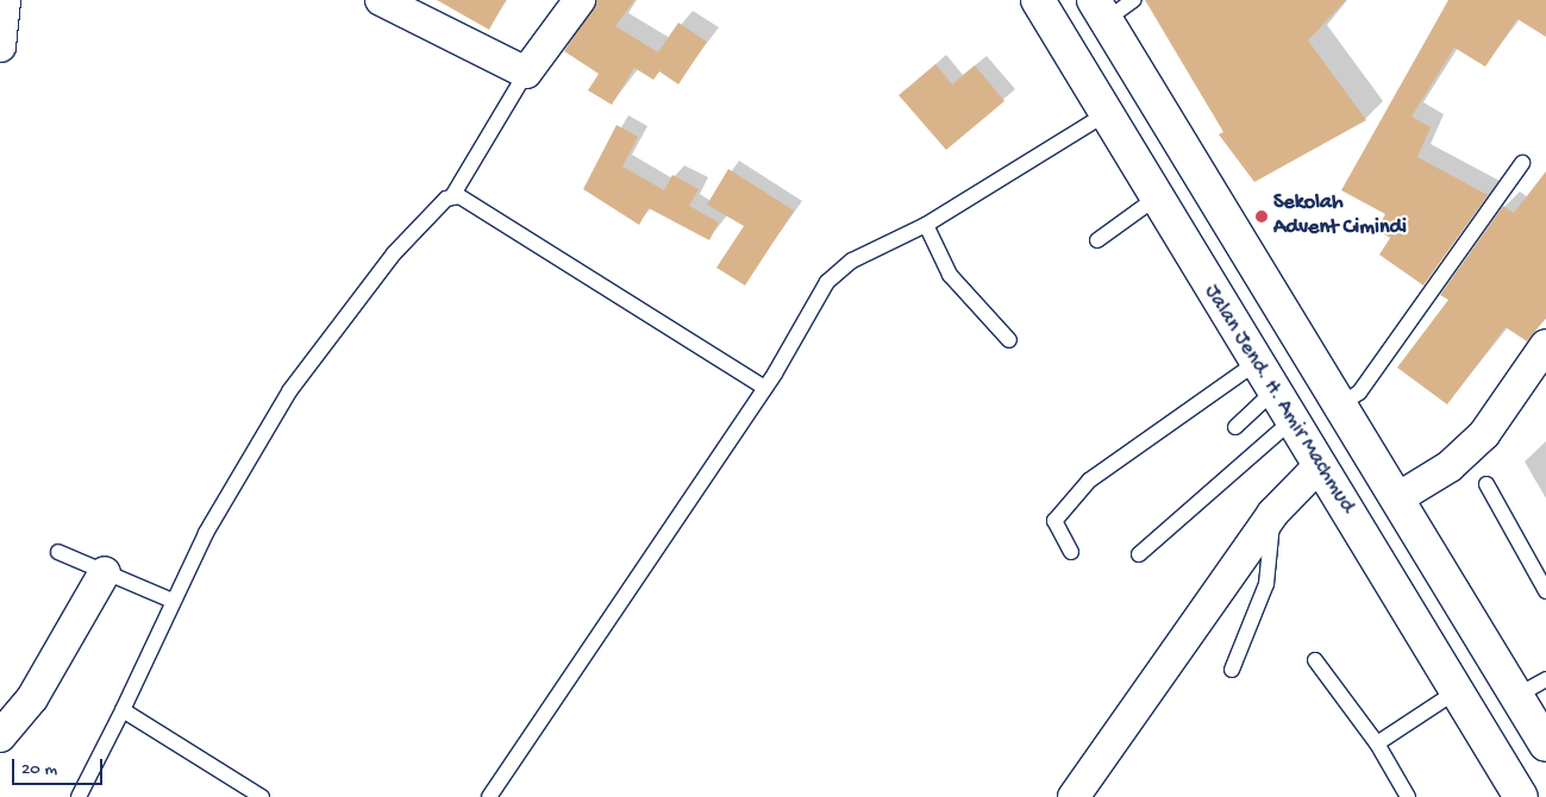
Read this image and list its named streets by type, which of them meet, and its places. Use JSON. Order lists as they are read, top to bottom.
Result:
{
  "streets": {
    "highway": ["Jalan Jend. H. Amir Machmud"]
  },
  "places": ["Sekolah Advent Cimindi"],
  "scale_bar": "20 m"
}
